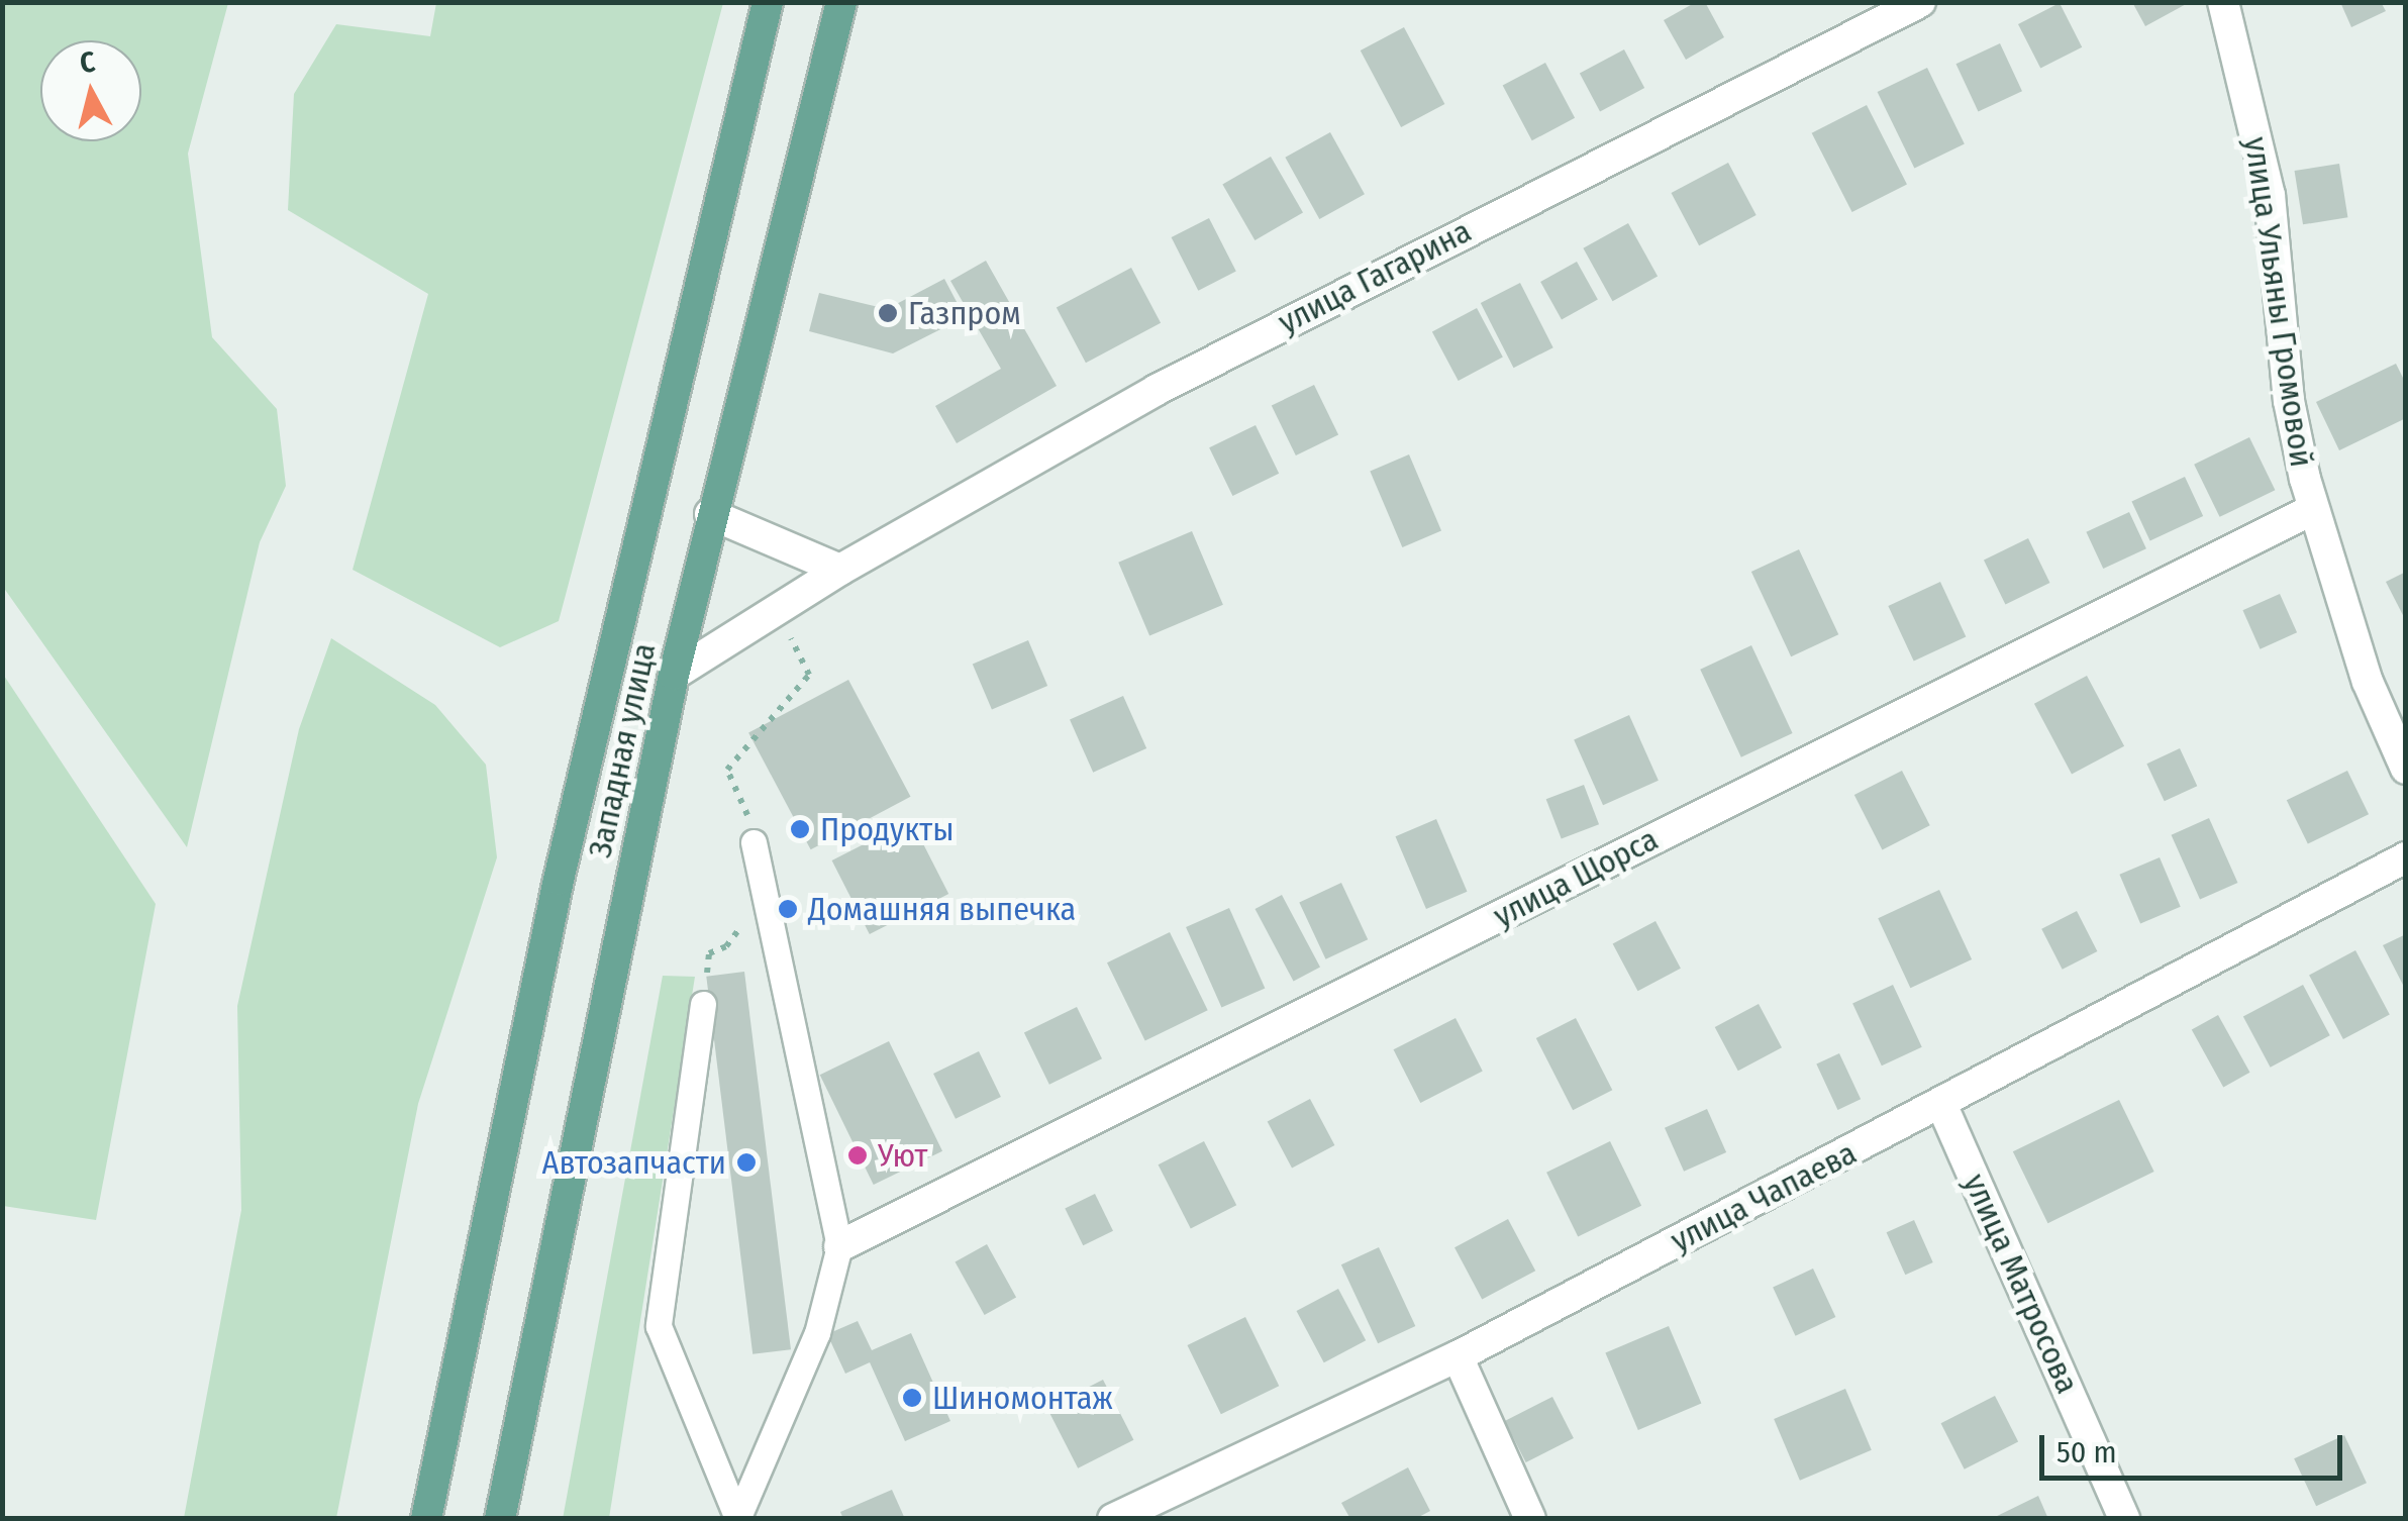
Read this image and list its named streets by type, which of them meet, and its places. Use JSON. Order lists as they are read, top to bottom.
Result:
{
  "streets": {
    "main road": ["Западная улица"],
    "street": [
      "улица Гагарина",
      "улица Ульяны Громовой",
      "улица Щорса",
      "улица Чапаева",
      "улица Матросова"
    ]
  },
  "crossings": [
    ["улица Гагарина", "Западная улица"],
    ["улица Ульяны Громовой", "улица Щорса"],
    ["улица Чапаева", "улица Матросова"]
  ],
  "places": [
    "Газпром",
    "Продукты",
    "Домашняя выпечка",
    "Уют",
    "Автозапчасти",
    "Шиномонтаж"
  ],
  "scale_bar": "50 m",
  "north": "top"
}
